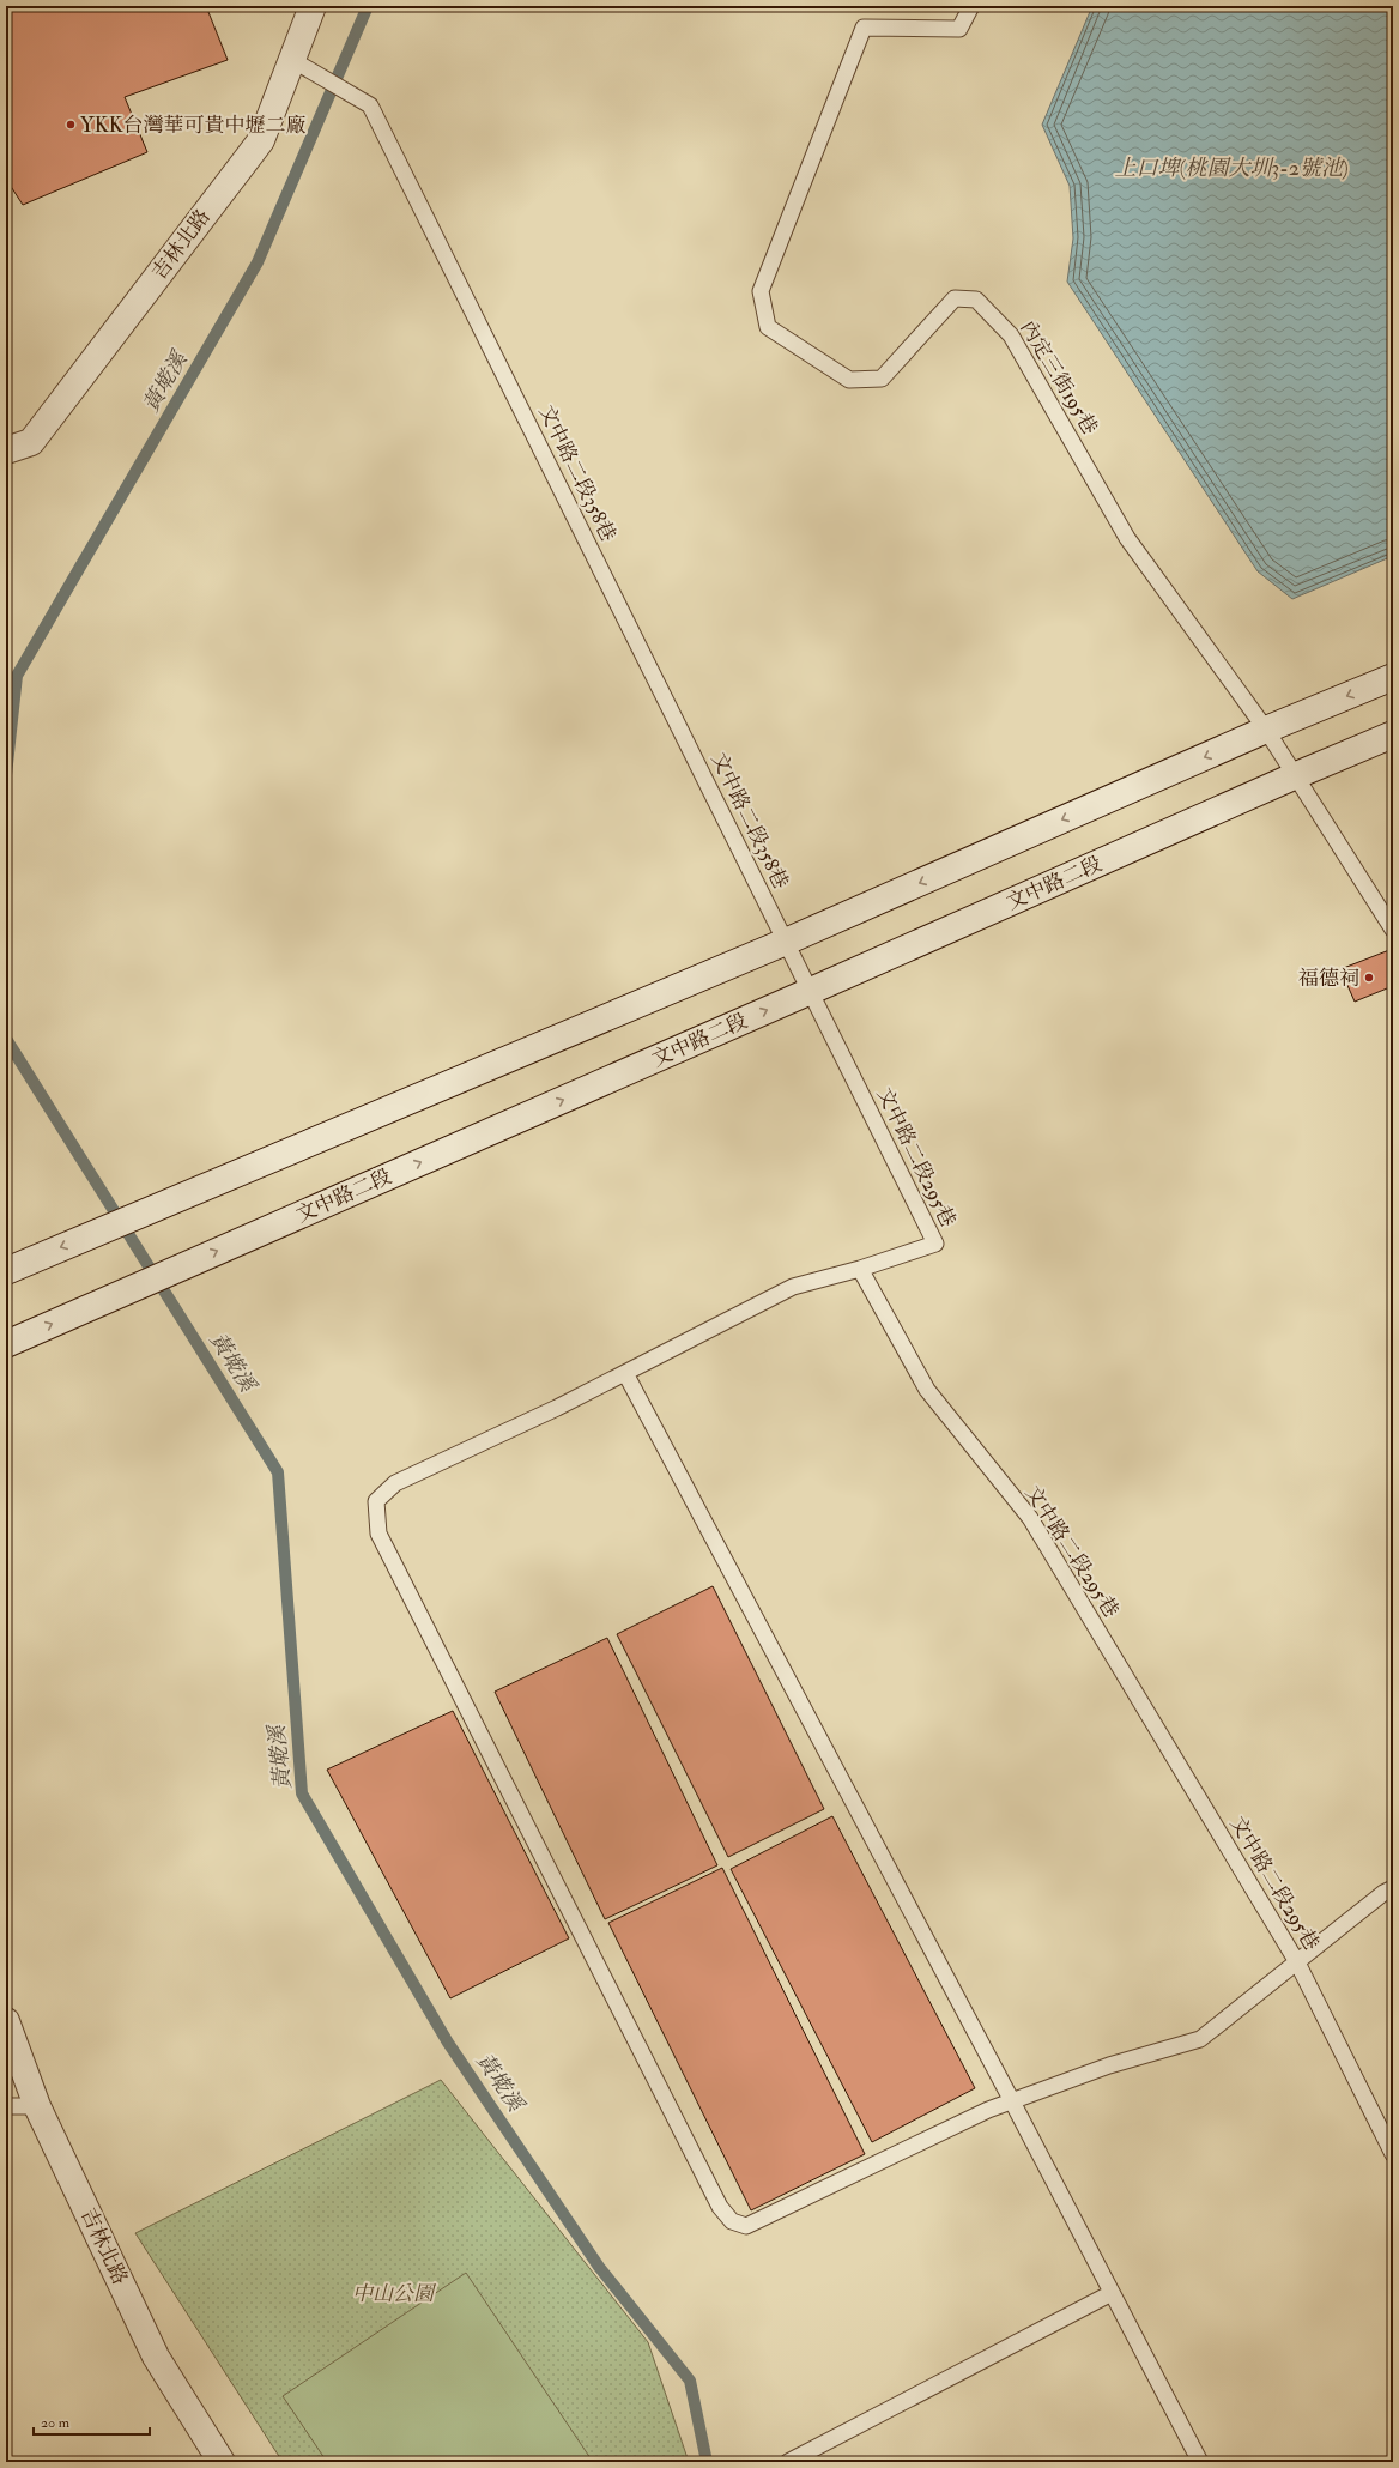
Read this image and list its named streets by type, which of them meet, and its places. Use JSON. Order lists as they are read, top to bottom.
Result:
{
  "streets": {
    "street": ["吉林北路", "文中路二段"],
    "lane": ["內定三街195巷", "文中路二段358巷", "文中路二段295巷"]
  },
  "crossings": [
    ["吉林北路", "文中路二段358巷"],
    ["文中路二段358巷", "文中路二段295巷"],
    ["文中路二段", "文中路二段295巷"]
  ],
  "water": ["上口埤(桃園大圳3-2號池)", "黃墘溪"],
  "parks": ["中山公園"],
  "places": ["YKK台灣華可貴中壢二廠", "福德祠"],
  "scale_bar": "20 m"
}
